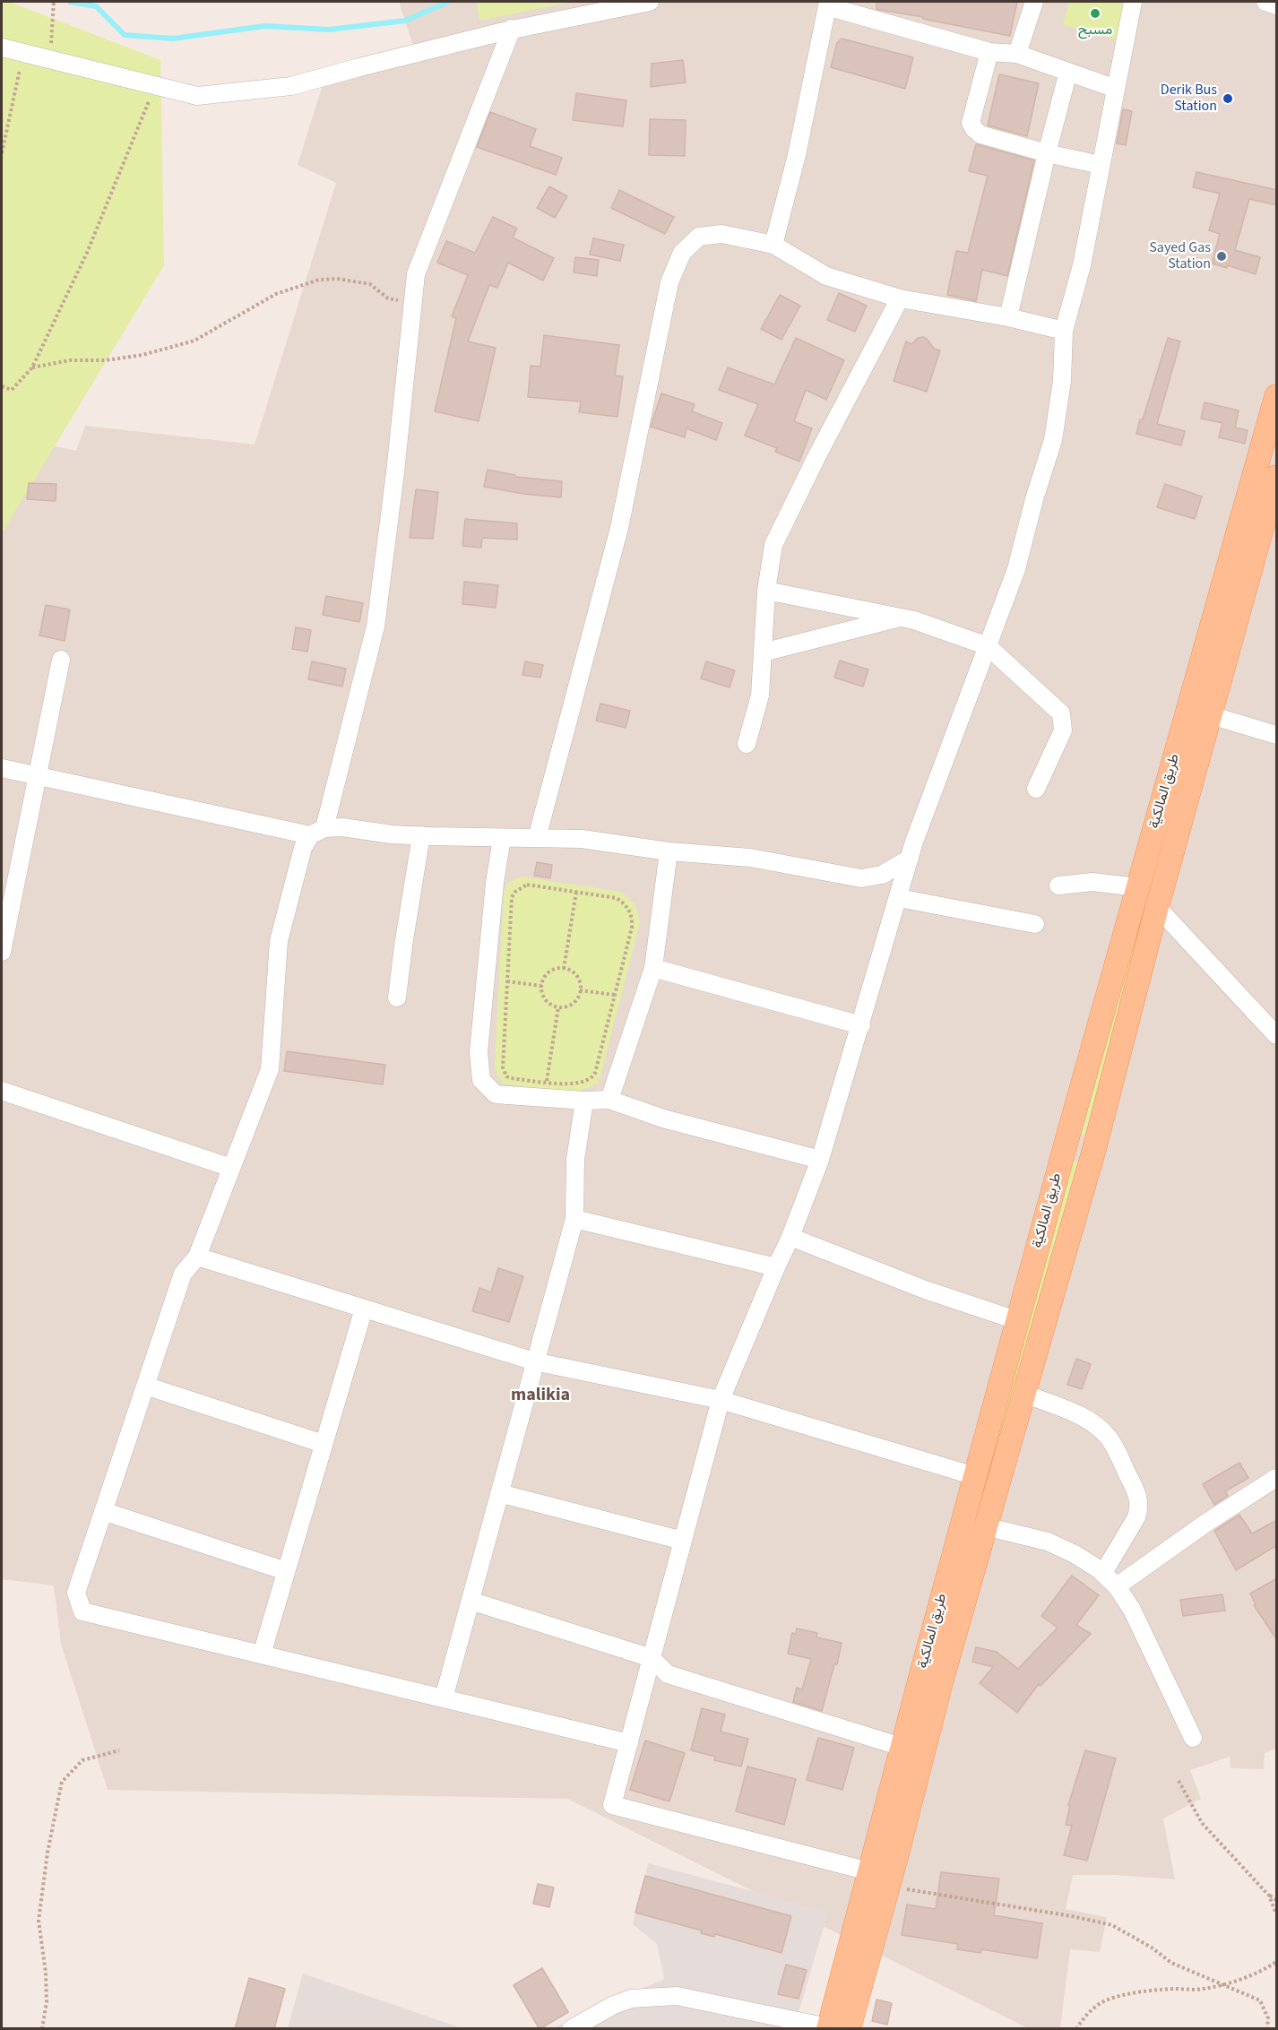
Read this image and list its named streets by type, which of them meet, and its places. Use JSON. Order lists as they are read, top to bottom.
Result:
{
  "streets": {
    "main road": ["طريق المالكية"]
  },
  "districts": ["malikia"],
  "places": ["مسبح", "Derik Bus Station", "Sayed Gas Station"]
}
